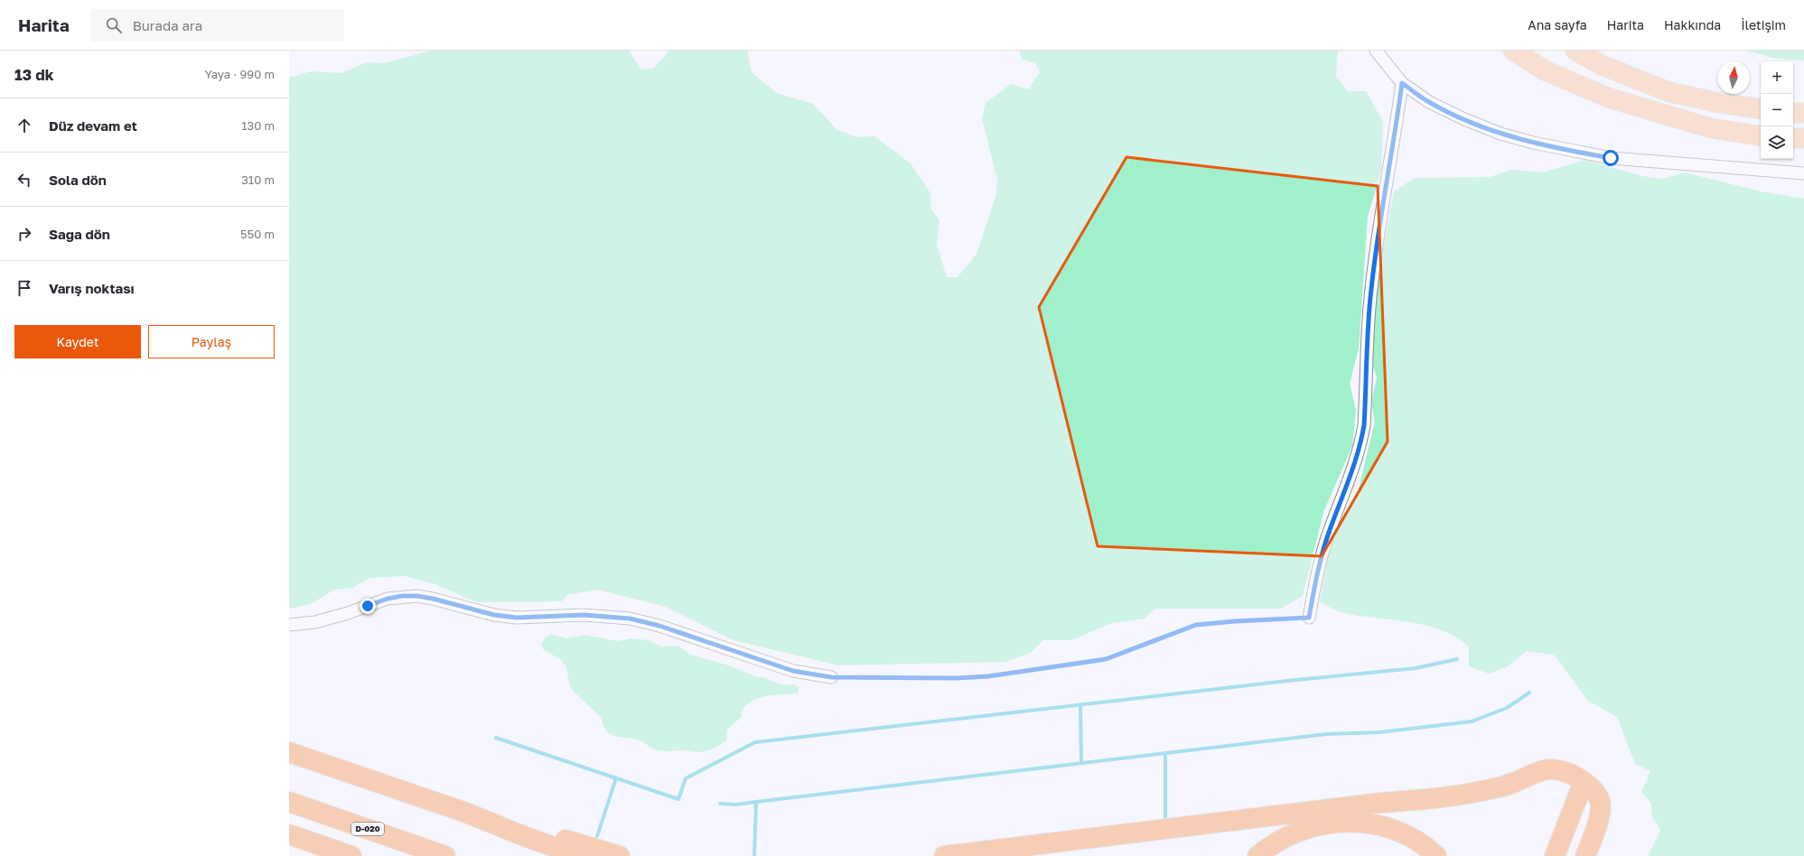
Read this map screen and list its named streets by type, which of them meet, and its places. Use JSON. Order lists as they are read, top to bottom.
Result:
{
  "streets": {
    "highway": ["D-020"]
  },
  "north": "top",
  "page": {
    "header": "Harita",
    "search": "Burada ara",
    "nav": [
      "Ana sayfa",
      "Harita",
      "Hakkında",
      "İletişim"
    ],
    "heading": ["13 dk", "Yaya · 990 m"],
    "map_buttons": ["+", "−"],
    "list": [
      ["Düz devam et", "130 m"],
      ["Sola dön", "310 m"],
      ["Sağa dön", "550 m"],
      "Varış noktası"
    ],
    "buttons": ["Kaydet", "Paylaş"]
  }
}
